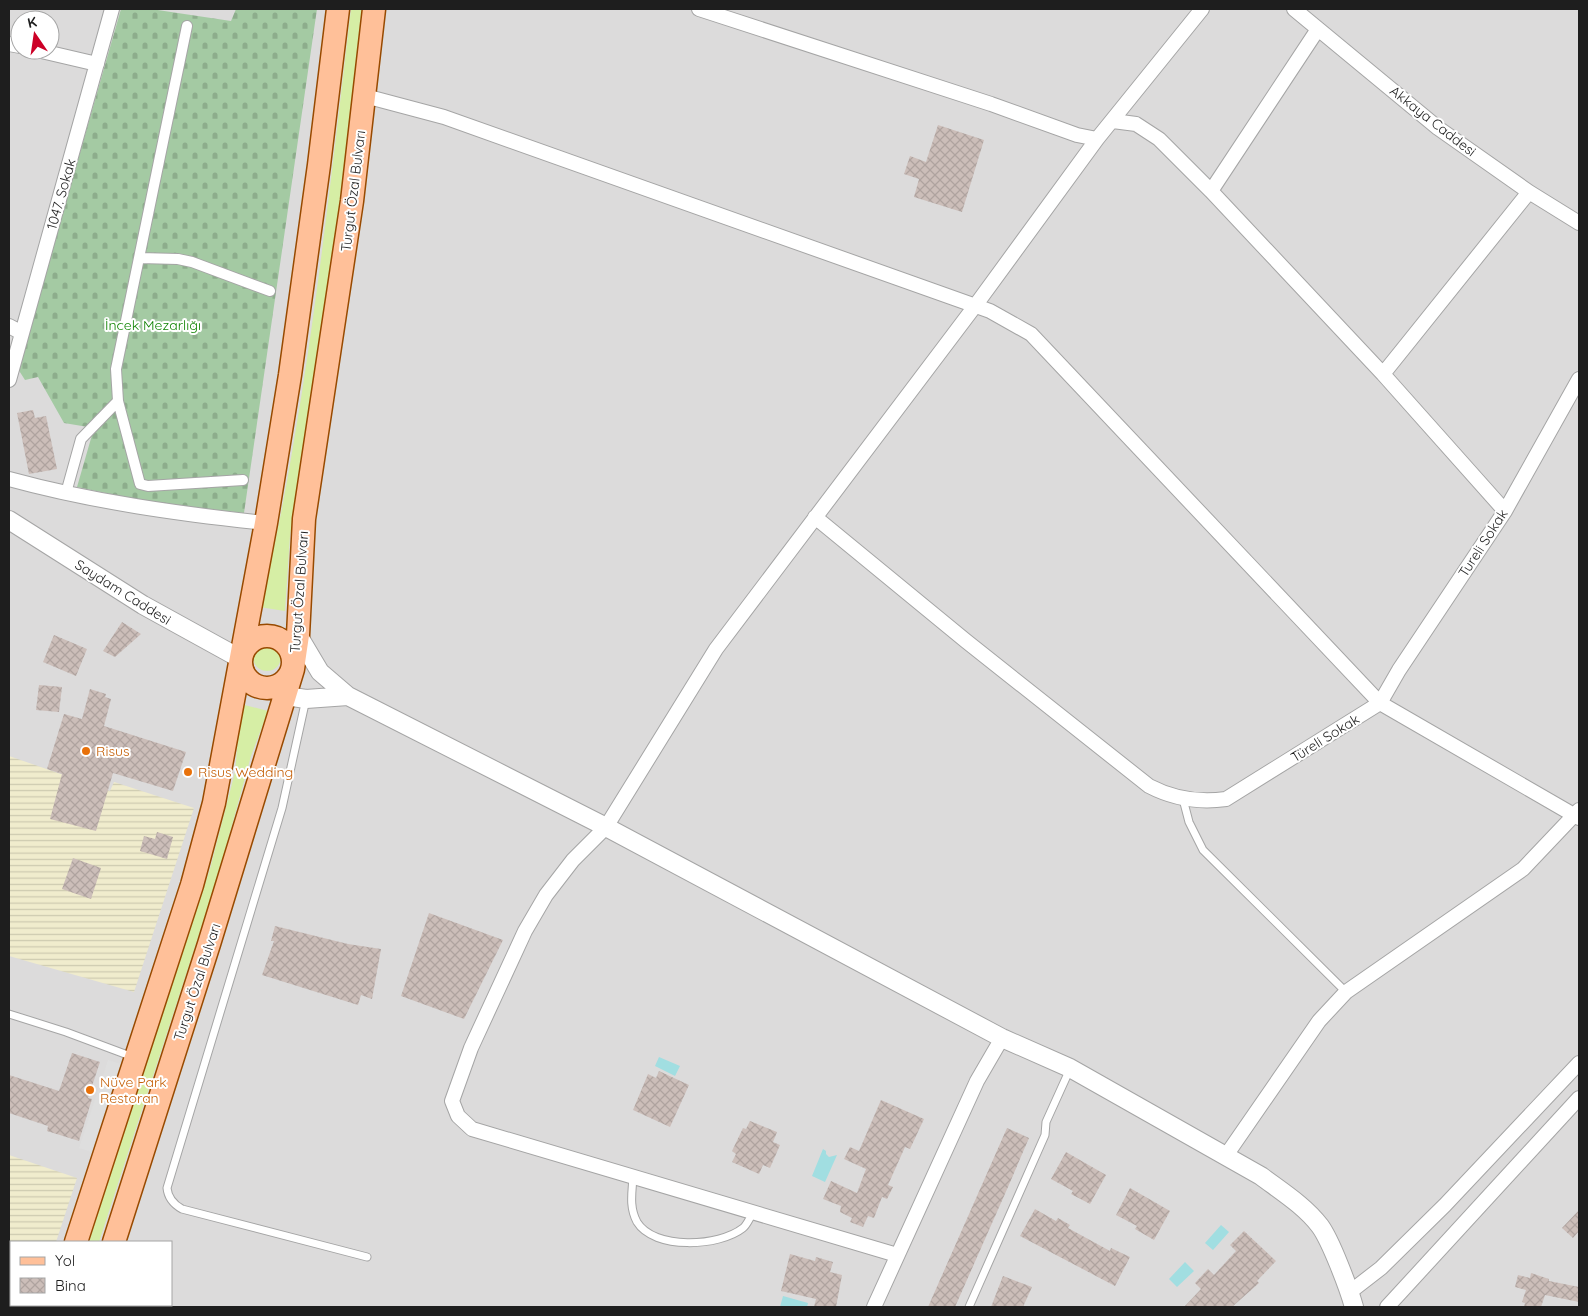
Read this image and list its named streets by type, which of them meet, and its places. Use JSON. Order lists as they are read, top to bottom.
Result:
{
  "streets": {
    "main road": ["Turgut Özal Bulvarı"],
    "street": [
      "Akkaya Caddesi",
      "1047. Sokak",
      "Tureli Sokak",
      "Saydam Caddesi",
      "Türeli Sokak"
    ]
  },
  "crossings": [
    ["Turgut Özal Bulvarı", "Saydam Caddesi"],
    ["Tureli Sokak", "Türeli Sokak"]
  ],
  "parks": ["İncek Mezarlığı"],
  "places": ["Risus", "Risus Wedding", "Nüve Park Restoran"],
  "legend": ["Yol", "Bina"],
  "north": "top"
}
